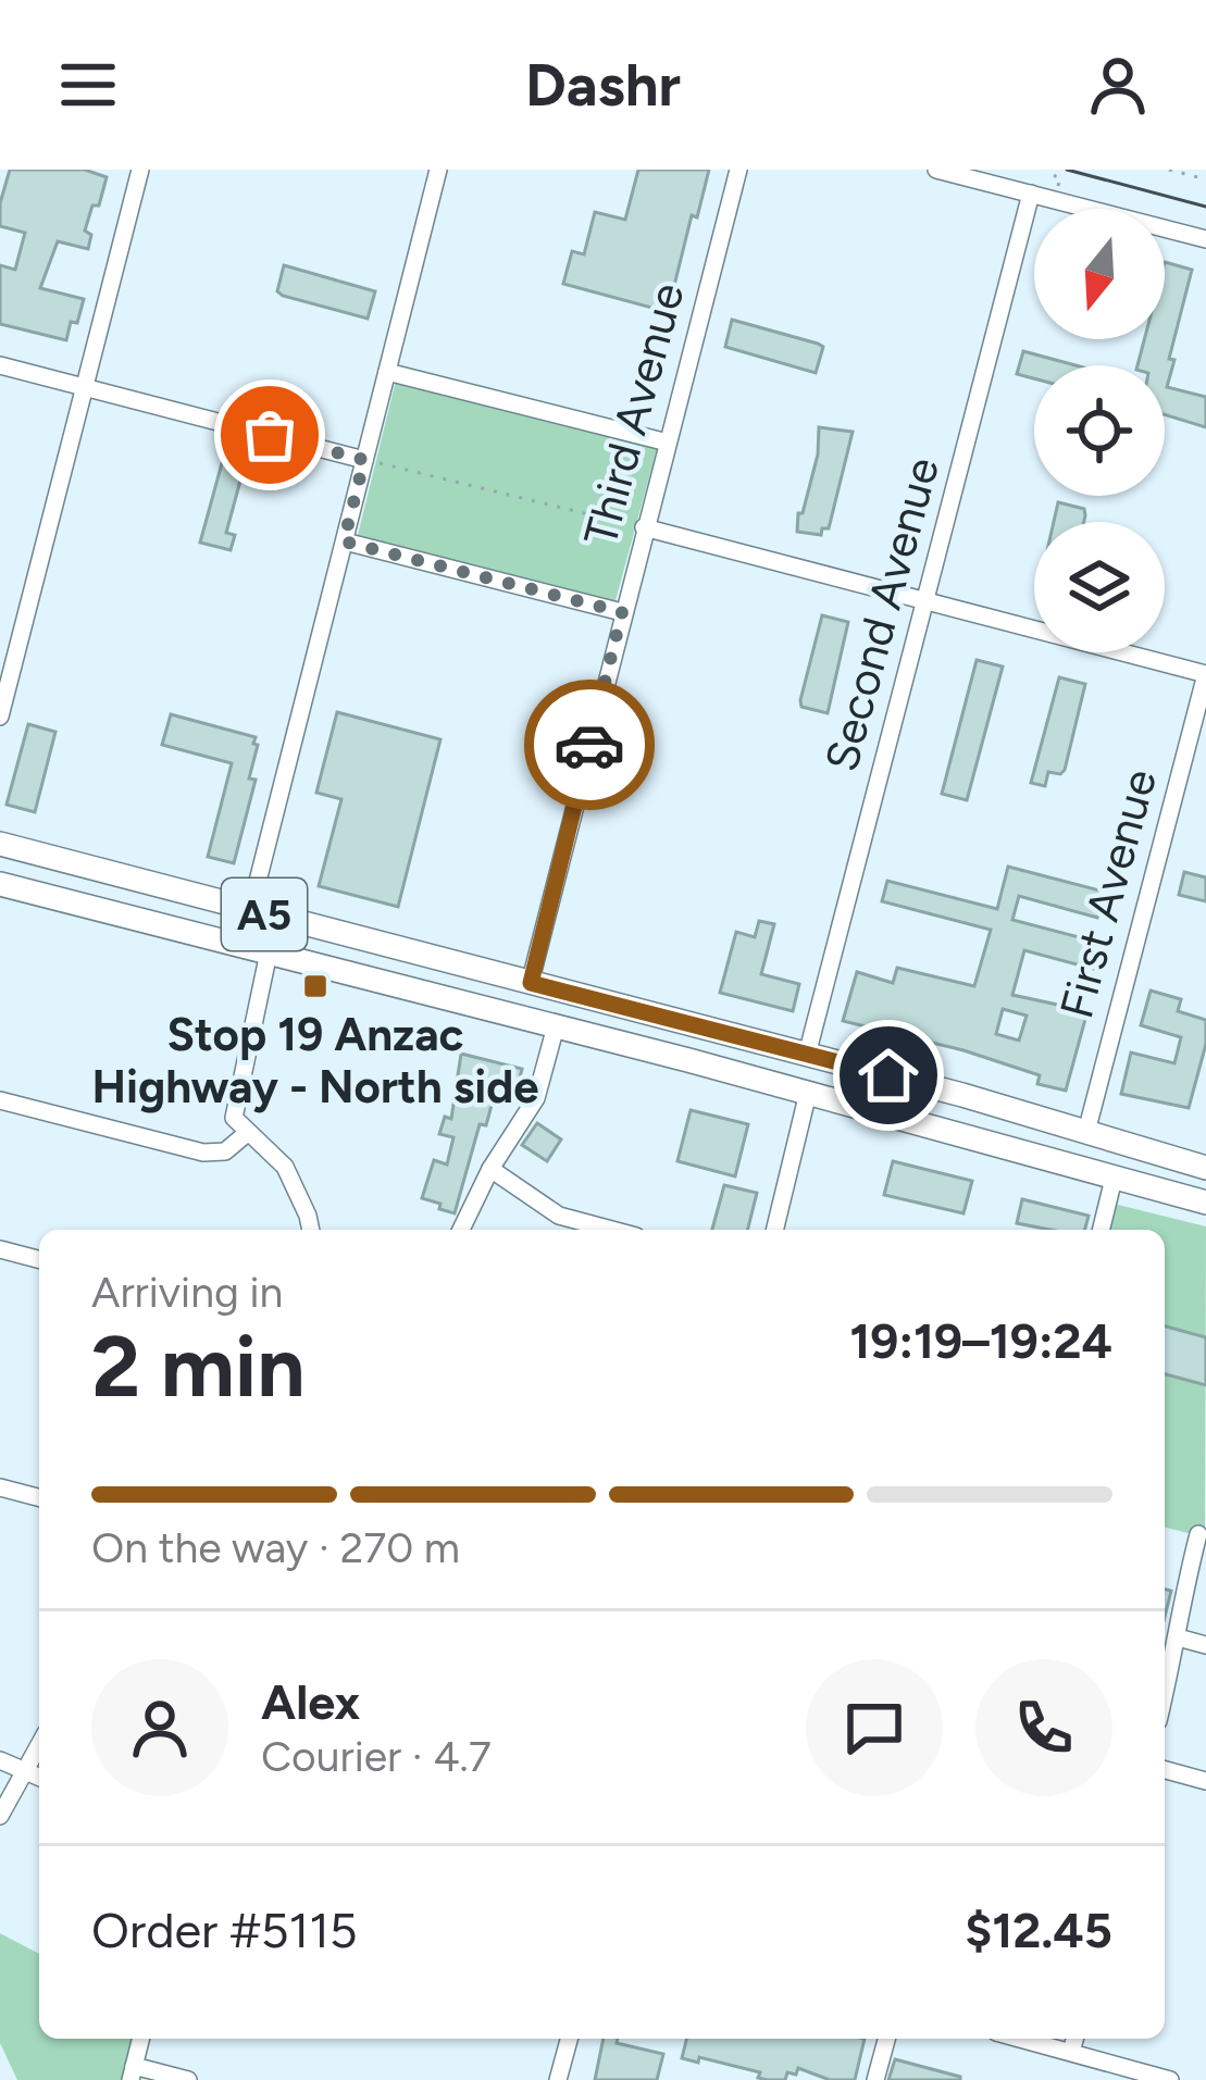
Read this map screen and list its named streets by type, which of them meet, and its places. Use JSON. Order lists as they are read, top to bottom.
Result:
{
  "streets": {
    "highway": ["A5"],
    "street": ["Third Avenue", "Second Avenue", "First Avenue"]
  },
  "crossings": [
    ["Third Avenue", "A5"],
    ["Second Avenue", "A5"],
    ["First Avenue", "A5"]
  ],
  "places": {
    "transit": ["Stop 19 Anzac Highway - North side"]
  },
  "north": "bottom",
  "page": {
    "header": "Dashr",
    "heading": ["2 min", "Arriving in", "19:19–19:24"],
    "panel": [
      "Alex",
      "Courier · 4.7",
      "Order #5115",
      "$12.45"
    ],
    "bar": "On the way · 270 m"
  }
}
